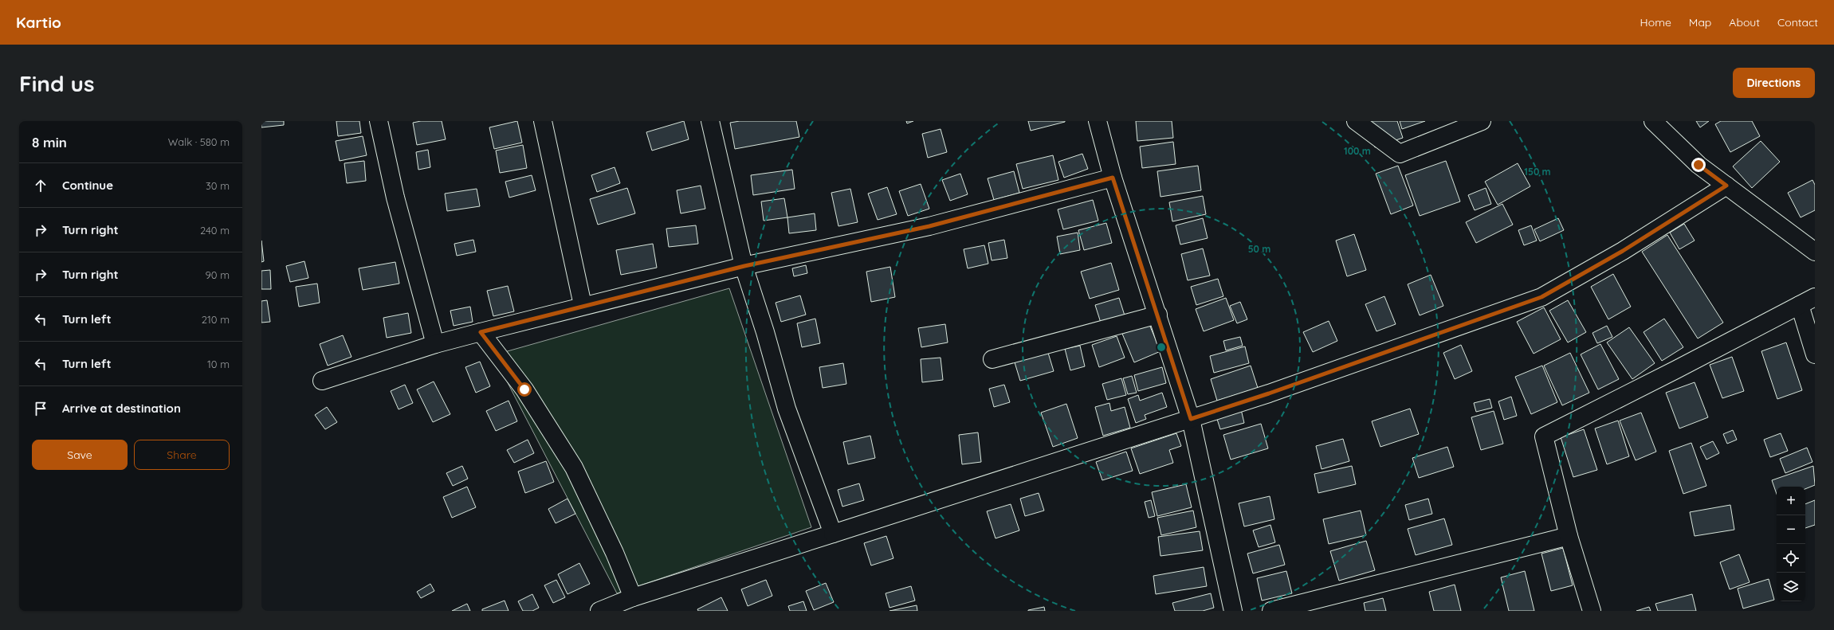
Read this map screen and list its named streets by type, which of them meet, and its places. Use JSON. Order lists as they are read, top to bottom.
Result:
{
  "page": {
    "header": "Kartio",
    "nav": [
      "Home",
      "Map",
      "About",
      "Contact"
    ],
    "buttons": [
      "Directions",
      ["Save", "Share"]
    ],
    "title": "Find us",
    "heading": ["8 min", "Walk · 580 m"],
    "list": [
      ["Continue", "30 m"],
      ["Turn right", "240 m"],
      ["Turn right", "90 m"],
      ["Turn left", "210 m"],
      ["Turn left", "10 m"],
      "Arrive at destination"
    ],
    "map_buttons": ["+", "−"]
  },
  "rings": ["100 m", "150 m", "50 m"]
}
